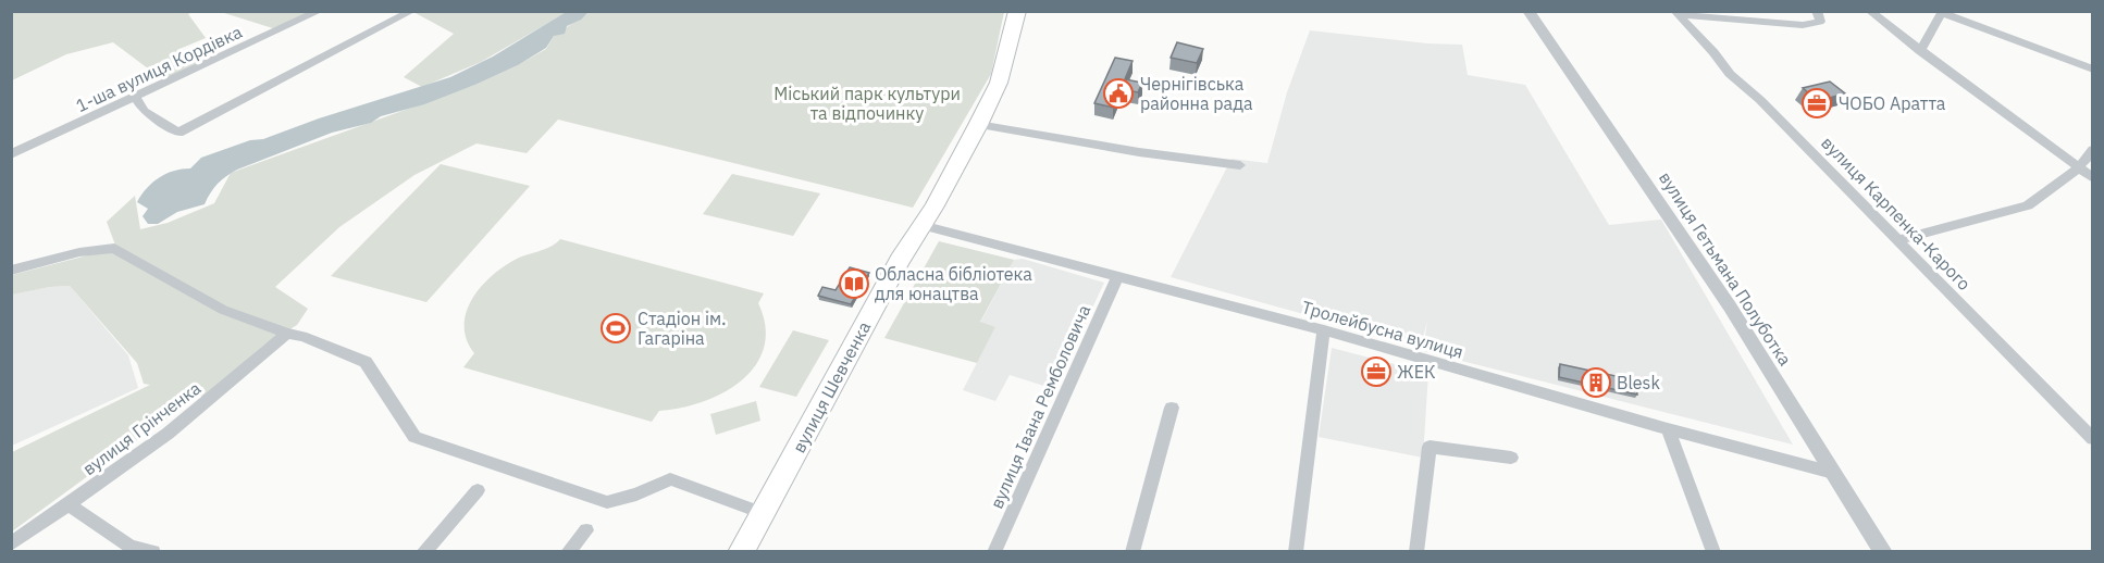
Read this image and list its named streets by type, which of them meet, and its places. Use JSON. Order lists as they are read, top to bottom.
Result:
{
  "streets": {
    "main road": ["вулиця Шевченка"],
    "street": [
      "1-ша вулиця Кордівка",
      "вулиця Карпенка-Карого",
      "вулиця Гетьмана Полуботка",
      "Тролейбусна вулиця",
      "вулиця Івана Ремболовича",
      "вулиця Грінченка"
    ]
  },
  "crossings": [
    ["вулиця Гетьмана Полуботка", "Тролейбусна вулиця"],
    ["Тролейбусна вулиця", "вулиця Шевченка"],
    ["Тролейбусна вулиця", "вулиця Івана Ремболовича"]
  ],
  "parks": ["Міський парк культури та відпочинку"],
  "places": {
    "public building": ["Чернігівська районна рада"],
    "office": ["ЧОБО Аратта", "ЖЕК"],
    "library": ["Обласна бібліотека для юнацтва"],
    "sports": ["Стадіон ім. Гагаріна"],
    "building": ["Blesk"]
  }
}
